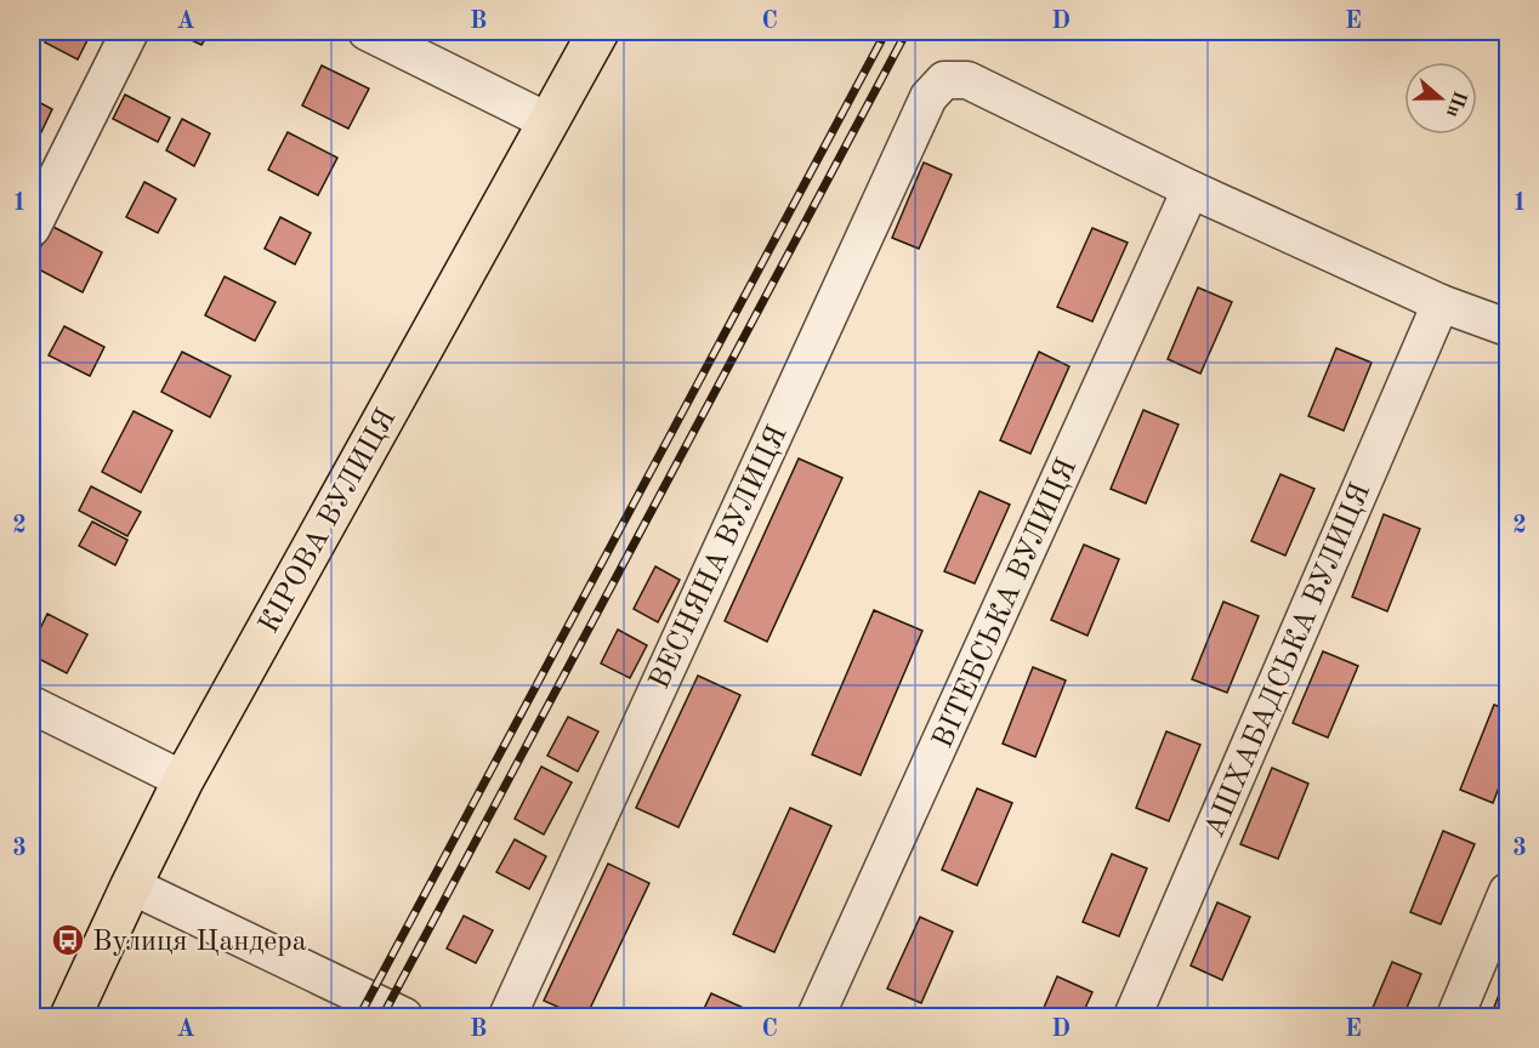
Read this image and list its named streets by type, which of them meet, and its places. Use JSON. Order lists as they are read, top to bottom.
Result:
{
  "streets": {
    "main road": ["КІРОВА ВУЛИЦЯ"],
    "street": ["ВЕСНЯНА ВУЛИЦЯ", "ВІТЕБСЬКА ВУЛИЦЯ", "АШХАБАДСЬКА ВУЛИЦЯ"]
  },
  "crossings": [
    ["ВЕСНЯНА ВУЛИЦЯ", "ВІТЕБСЬКА ВУЛИЦЯ"]
  ],
  "places": {
    "bus stop": ["Вулиця Цандера"]
  },
  "north": "right",
  "grid": {
    "columns": [
      "A",
      "B",
      "C",
      "D",
      "E"
    ],
    "rows": ["1", "2", "3"]
  }
}
